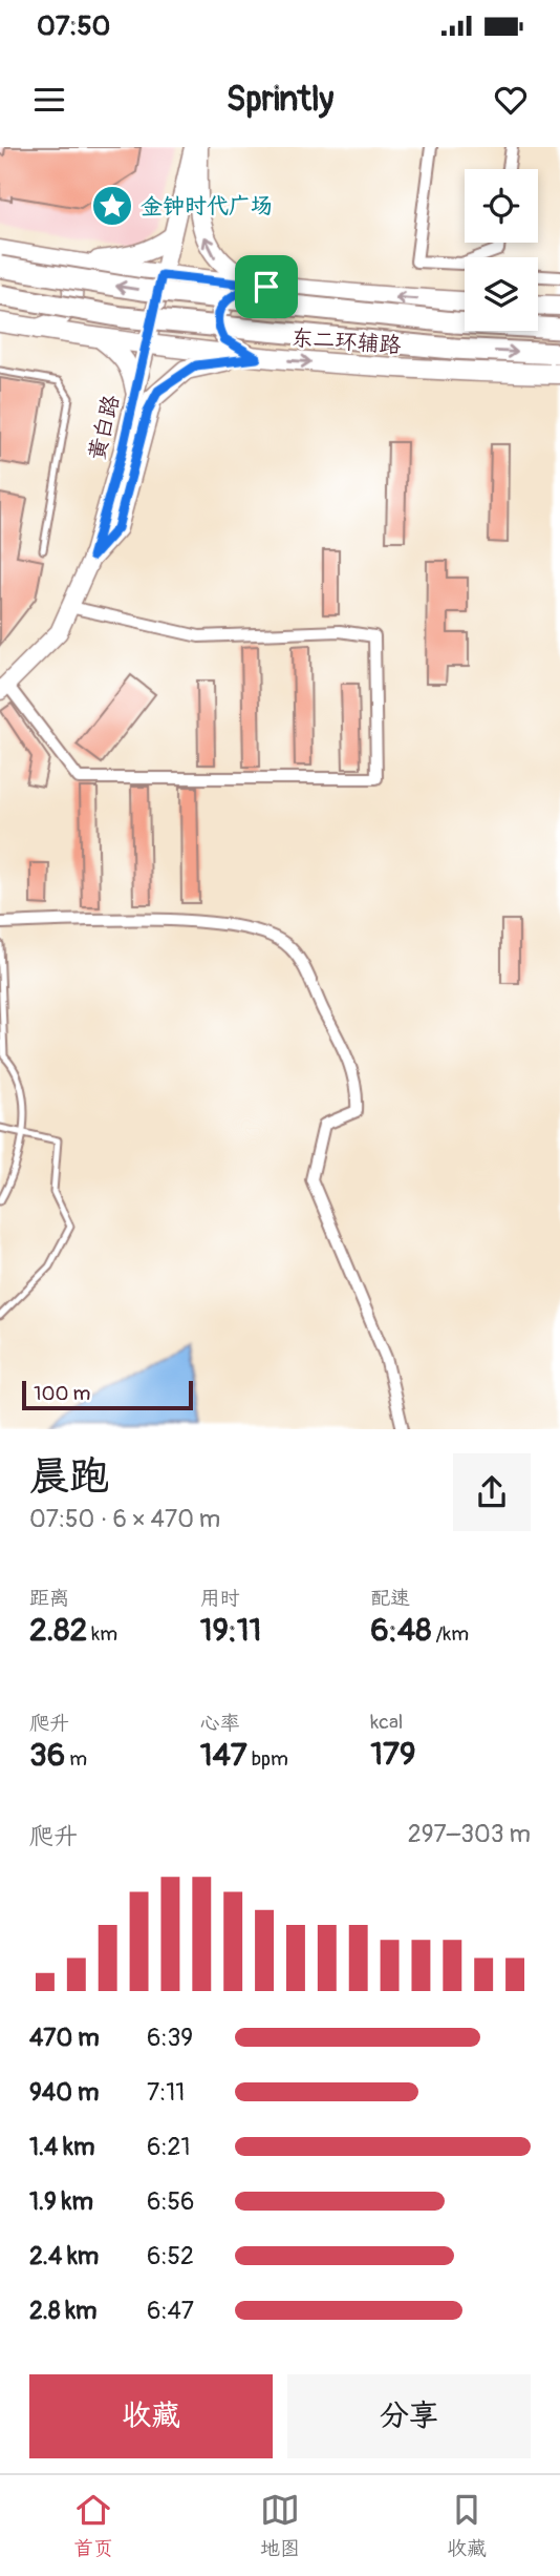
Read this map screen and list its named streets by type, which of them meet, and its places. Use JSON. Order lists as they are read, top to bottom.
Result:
{
  "streets": {
    "main road": ["东二环辅路", "黄白路"]
  },
  "crossings": [
    ["东二环辅路", "黄白路"]
  ],
  "places": {
    "place": ["金钟时代广场"]
  },
  "scale_bar": "100 m",
  "page": {
    "status": "07:50",
    "header": "Sprintly",
    "scale": "100 m",
    "heading": ["晨跑", "07:50 · 6 × 470 m"],
    "stats": [
      ["距离", "2.82 km"],
      ["用时", "19:11"],
      ["配速", "6:48 /km"],
      ["爬升", "36 m"],
      ["心率", "147 bpm"],
      ["kcal", "179"]
    ],
    "chart": ["爬升", "297–303 m"],
    "list": [
      {
        "name": "470 m",
        "note": "6:39"
      },
      {
        "name": "940 m",
        "note": "7:11"
      },
      {
        "name": "1.4 km",
        "note": "6:21"
      },
      {
        "name": "1.9 km",
        "note": "6:56"
      },
      {
        "name": "2.4 km",
        "note": "6:52"
      },
      {
        "name": "2.8 km",
        "note": "6:47"
      }
    ],
    "buttons": ["收藏", "分享"],
    "tabs": ["首页", "地图", "收藏"]
  }
}
